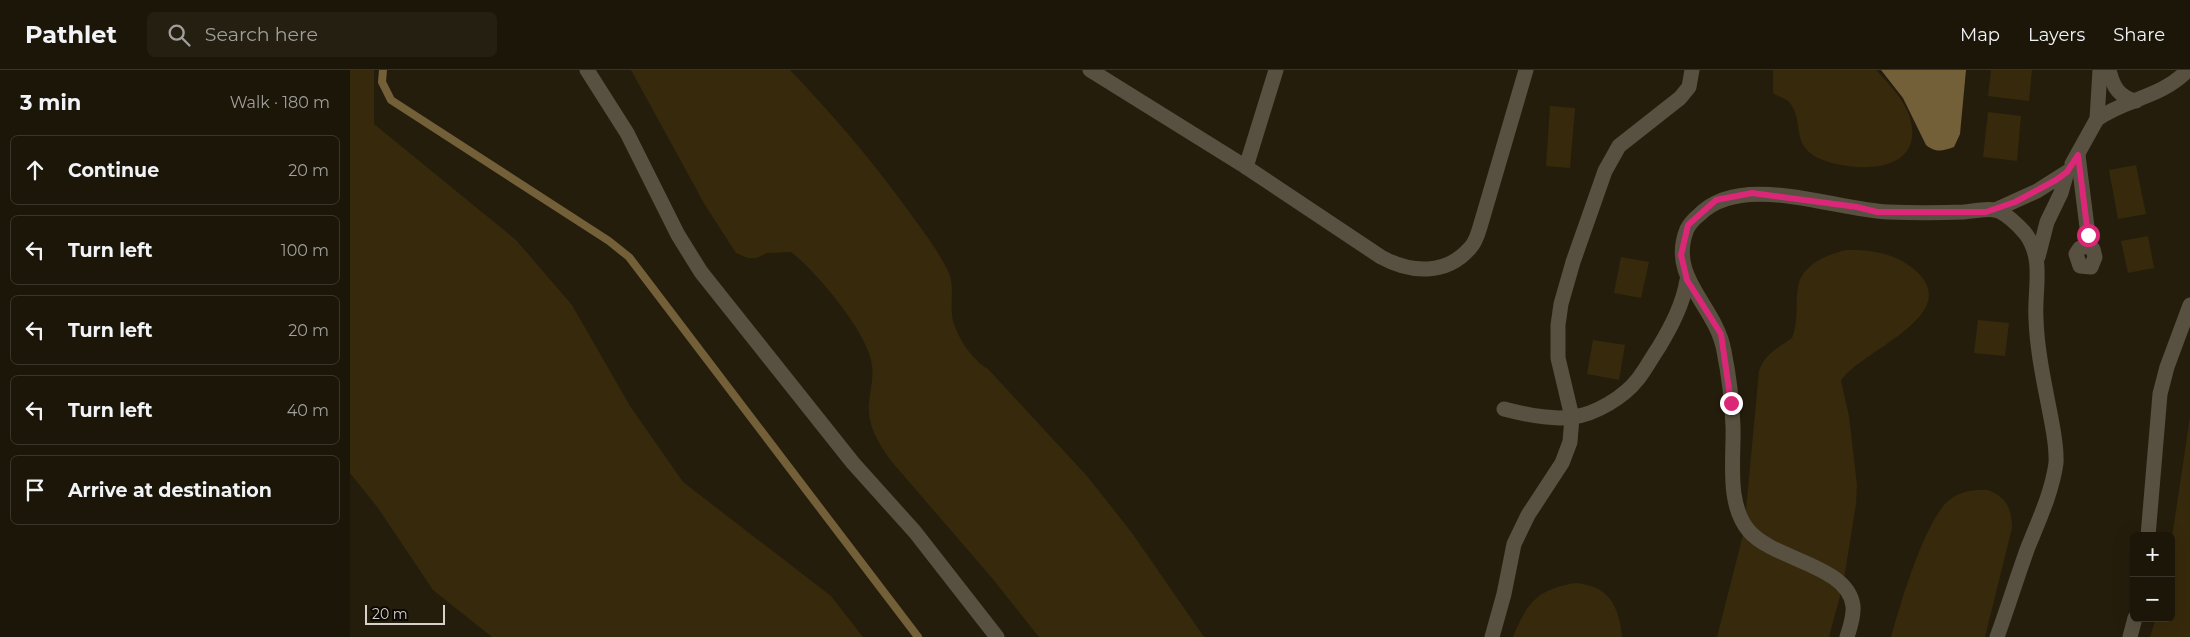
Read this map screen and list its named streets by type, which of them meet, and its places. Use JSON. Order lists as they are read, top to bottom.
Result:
{
  "scale_bar": "20 m",
  "page": {
    "header": "Pathlet",
    "search": "Search here",
    "nav": ["Map", "Layers", "Share"],
    "heading": ["3 min", "Walk · 180 m"],
    "list": [
      ["Continue", "20 m"],
      ["Turn left", "100 m"],
      ["Turn left", "20 m"],
      ["Turn left", "40 m"],
      "Arrive at destination"
    ],
    "map_buttons": ["+", "−"],
    "scale": "20 m"
  }
}
